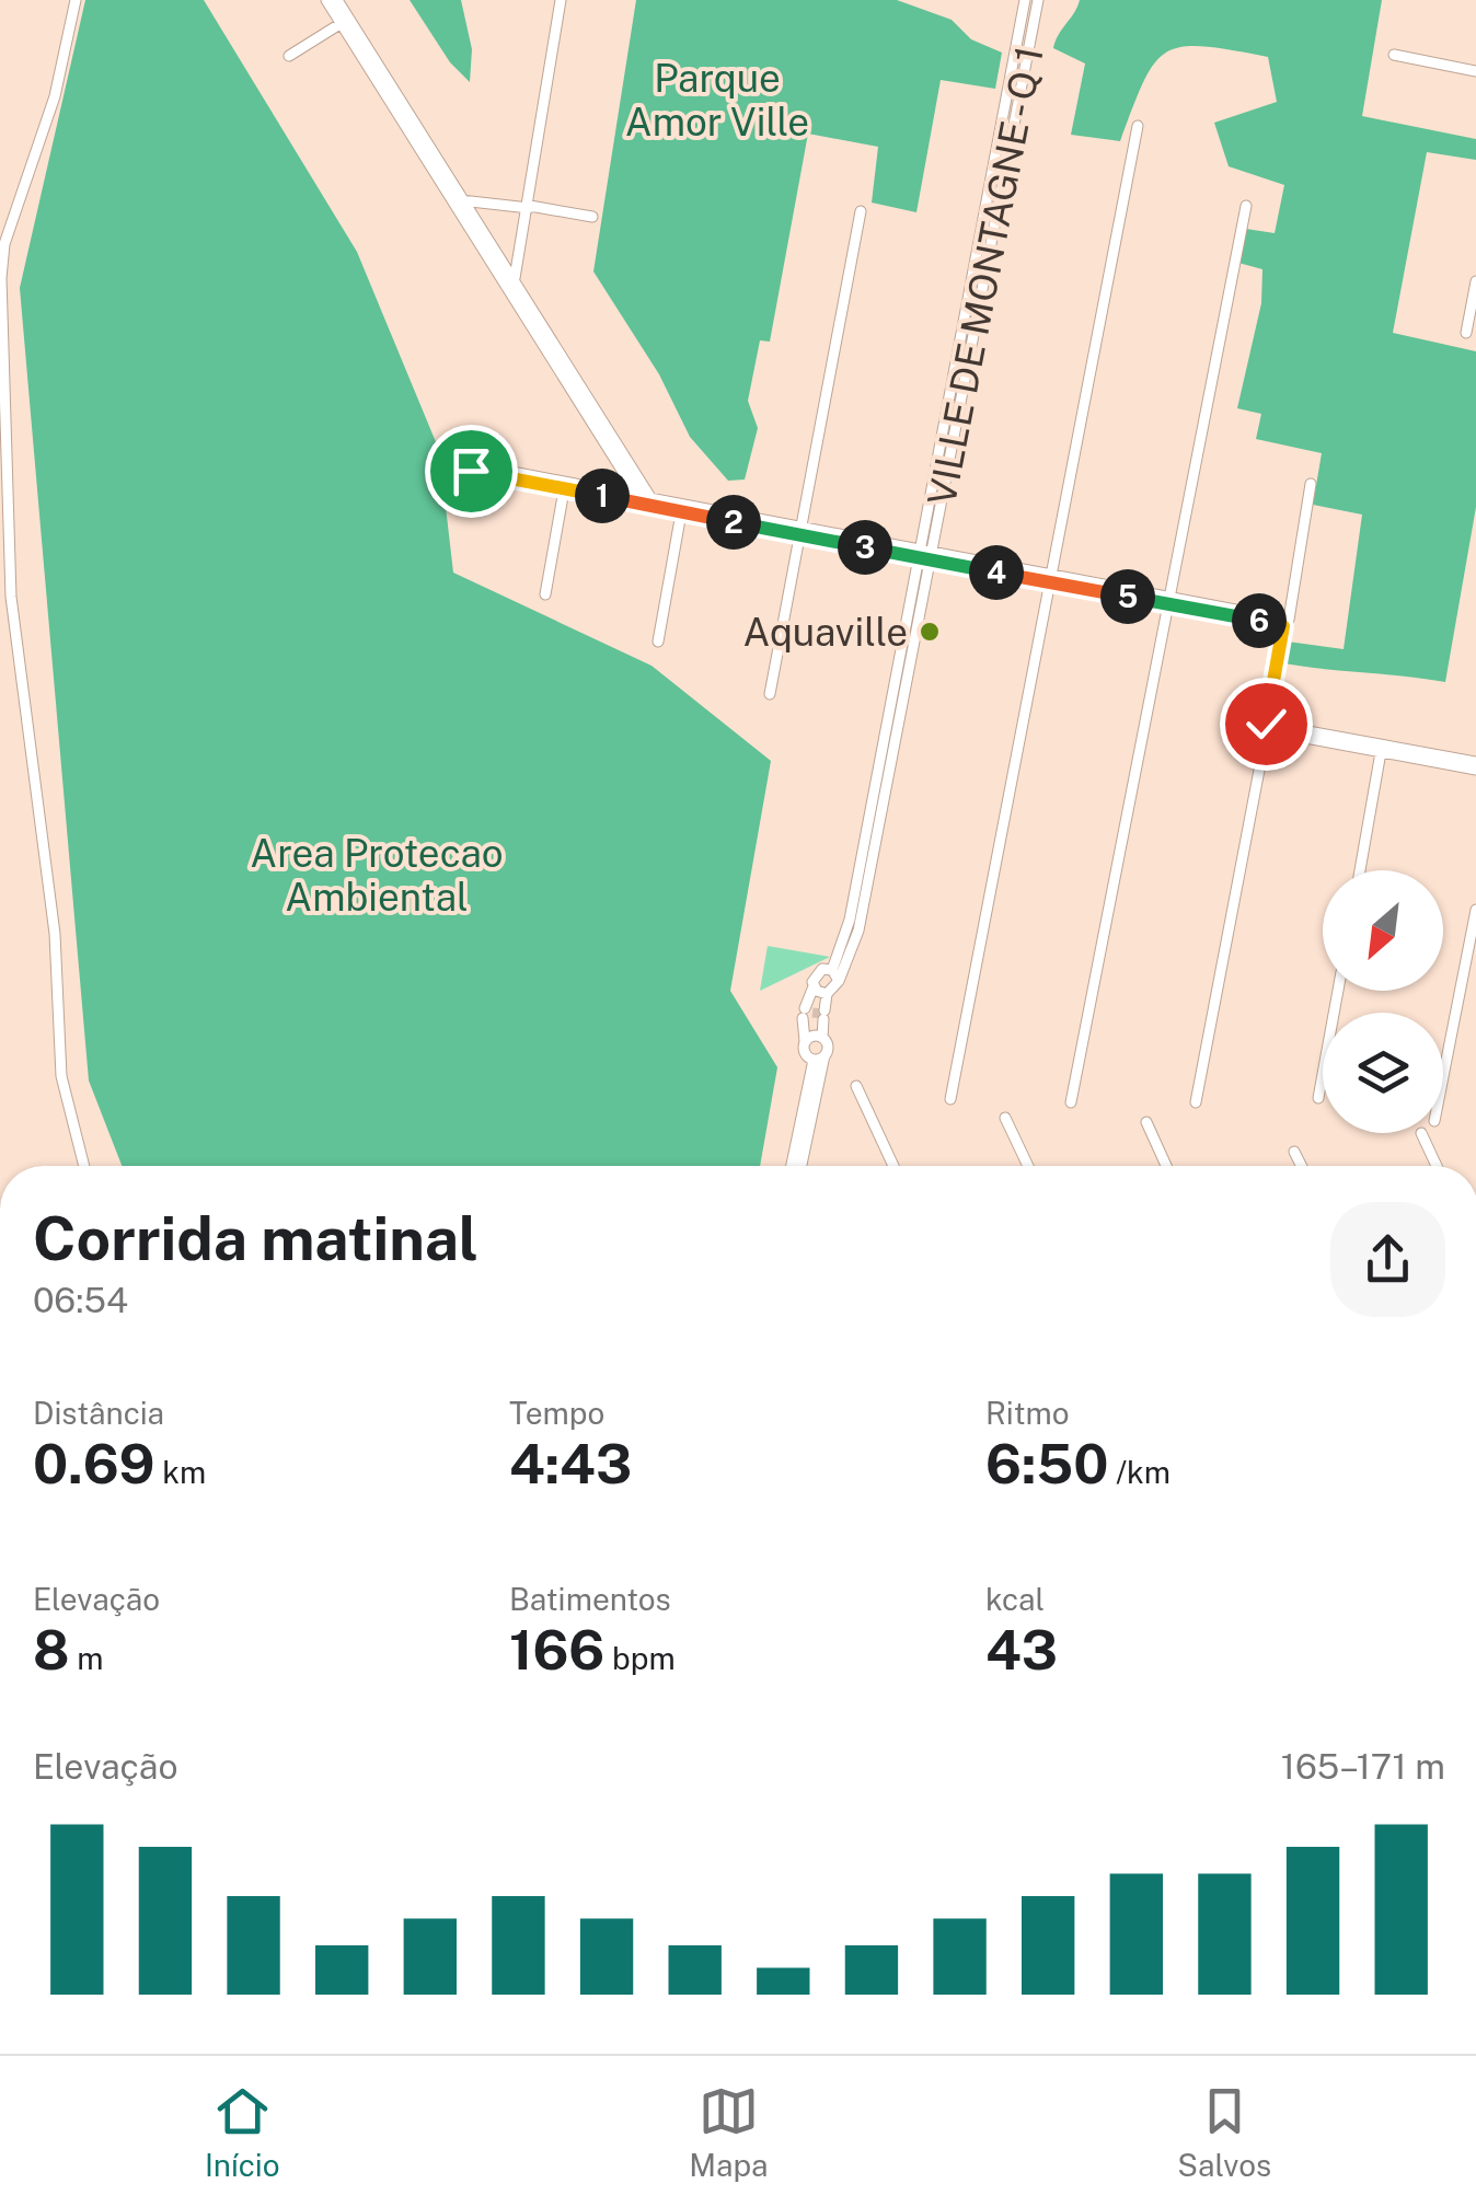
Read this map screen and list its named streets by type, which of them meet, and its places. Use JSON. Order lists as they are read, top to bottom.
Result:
{
  "streets": {
    "street": ["VILLE DE MONTAGNE - Q 1"]
  },
  "parks": ["Parque Amor Ville", "Area Protecao Ambiental"],
  "places": ["Aquaville"],
  "north": "bottom left",
  "page": {
    "pins": [
      "1",
      "2",
      "3",
      "4",
      "5",
      "6"
    ],
    "heading": ["Corrida matinal", "06:54"],
    "stats": [
      ["Distância", "0.69 km"],
      ["Tempo", "4:43"],
      ["Ritmo", "6:50 /km"],
      ["Elevação", "8 m"],
      ["Batimentos", "166 bpm"],
      ["kcal", "43"]
    ],
    "chart": ["Elevação", "165–171 m"],
    "tabs": ["Início", "Mapa", "Salvos"]
  }
}
